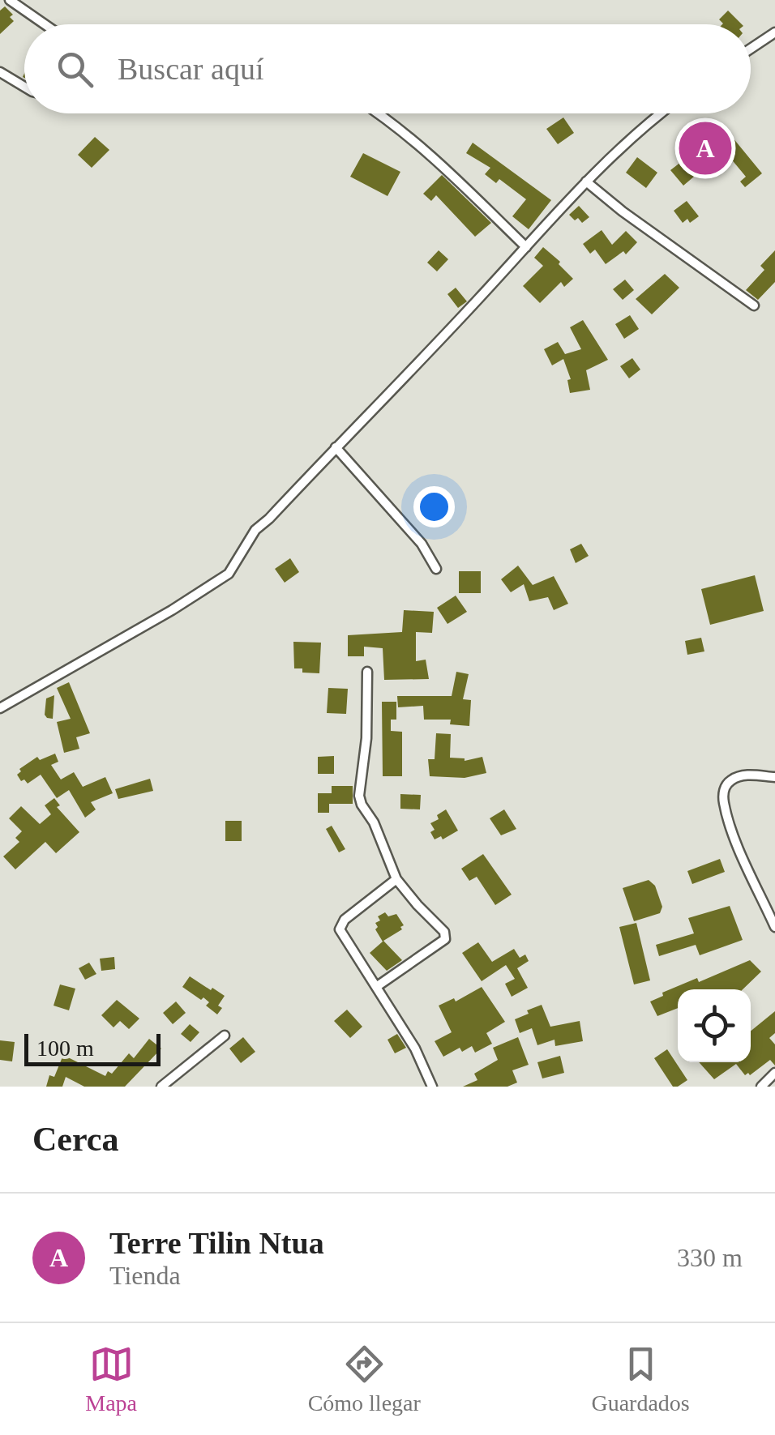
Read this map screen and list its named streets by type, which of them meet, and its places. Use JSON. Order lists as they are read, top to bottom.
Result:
{
  "scale_bar": "100 m",
  "page": {
    "search": "Buscar aquí",
    "pins": "A",
    "scale": "100 m",
    "heading": "Cerca",
    "list": [
      {
        "mark": "A",
        "name": "Terre Tilin Ntua",
        "note": "Tienda",
        "value": "330 m"
      }
    ],
    "nav": ["Mapa", "Cómo llegar", "Guardados"]
  }
}
